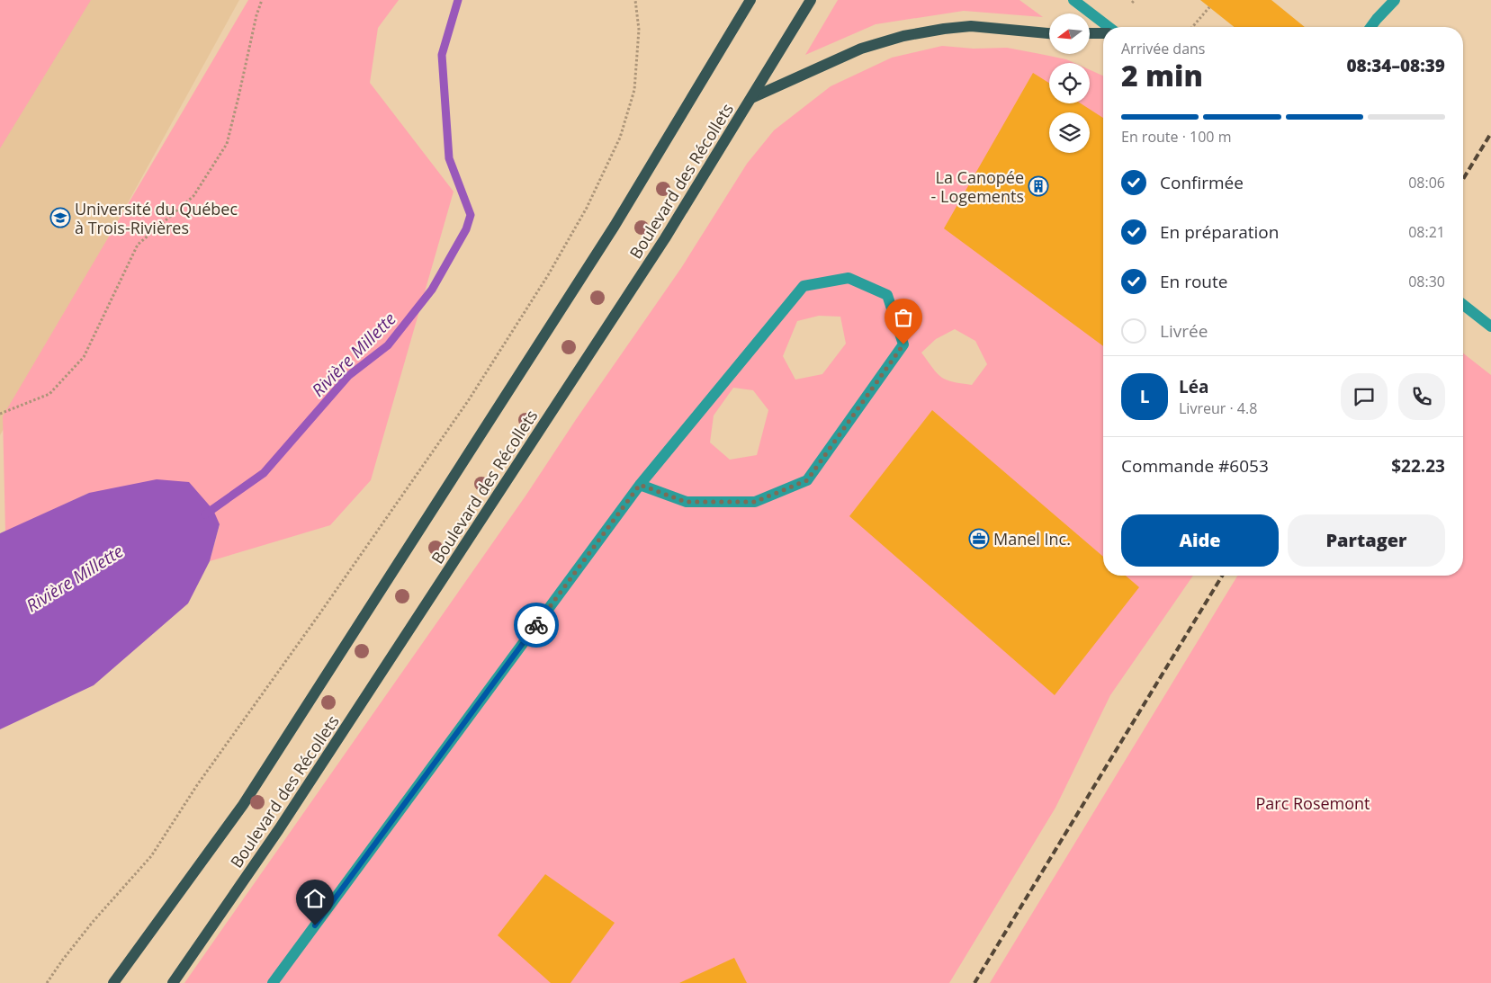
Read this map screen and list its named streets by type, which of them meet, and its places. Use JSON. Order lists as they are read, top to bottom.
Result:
{
  "streets": {
    "main road": ["Boulevard des Récollets"]
  },
  "water": ["Rivière Millette"],
  "parks": ["Parc Rosemont"],
  "places": {
    "building": ["La Canopée - Logements"],
    "school or university": ["Université du Québec à Trois-Rivières"],
    "office": ["Manel Inc."]
  },
  "north": "left",
  "page": {
    "heading": ["2 min", "Arrivée dans", "08:34–08:39"],
    "panel": [
      "Léa",
      "Livreur · 4.8",
      "Commande #6053",
      "$22.23"
    ],
    "bar": "En route · 100 m",
    "list": [
      ["Confirmée", "08:06"],
      ["En préparation", "08:21"],
      ["En route", "08:30"],
      "Livrée"
    ],
    "round": "L",
    "buttons": ["Aide", "Partager"]
  }
}
